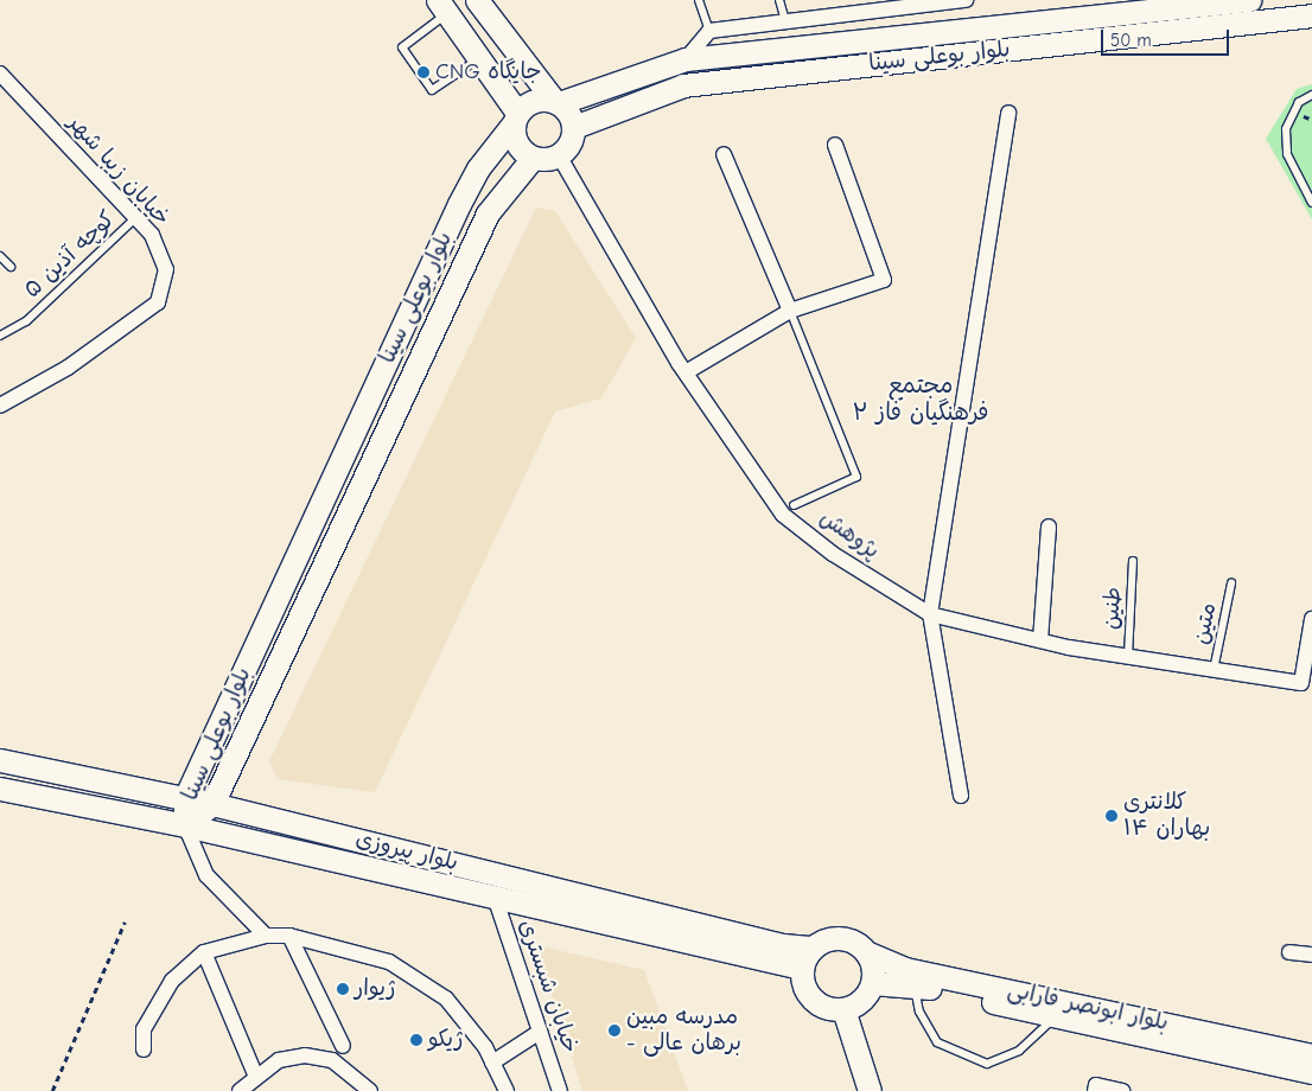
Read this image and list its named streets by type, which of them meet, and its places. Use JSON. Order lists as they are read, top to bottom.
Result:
{
  "streets": {
    "street": [
      "بلوار بوعلی سینا",
      "خیابان زیبا شهر",
      "پژوهش",
      "بلوار پیروزی",
      "خیابان شبستری",
      "بلوار ابونصر فارابی"
    ],
    "lane": ["کوچه آذین ۵", "طنین", "متین"]
  },
  "crossings": [
    ["بلوار بوعلی سینا", "پژوهش"],
    ["بلوار بوعلی سینا", "بلوار پیروزی"],
    ["خیابان زیبا شهر", "کوچه آذین ۵"],
    ["پژوهش", "طنین"],
    ["پژوهش", "متین"],
    ["بلوار پیروزی", "خیابان شبستری"],
    ["بلوار پیروزی", "بلوار ابونصر فارابی"]
  ],
  "districts": ["مجتمع فرهنگیان فاز ۲"],
  "places": [
    "CNG جایگاه",
    "کلانتری ۱۴ بهاران",
    "ژیوار",
    "مدرسه مبین - برهان عالی",
    "ژیکو"
  ],
  "scale_bar": "50 m"
}
